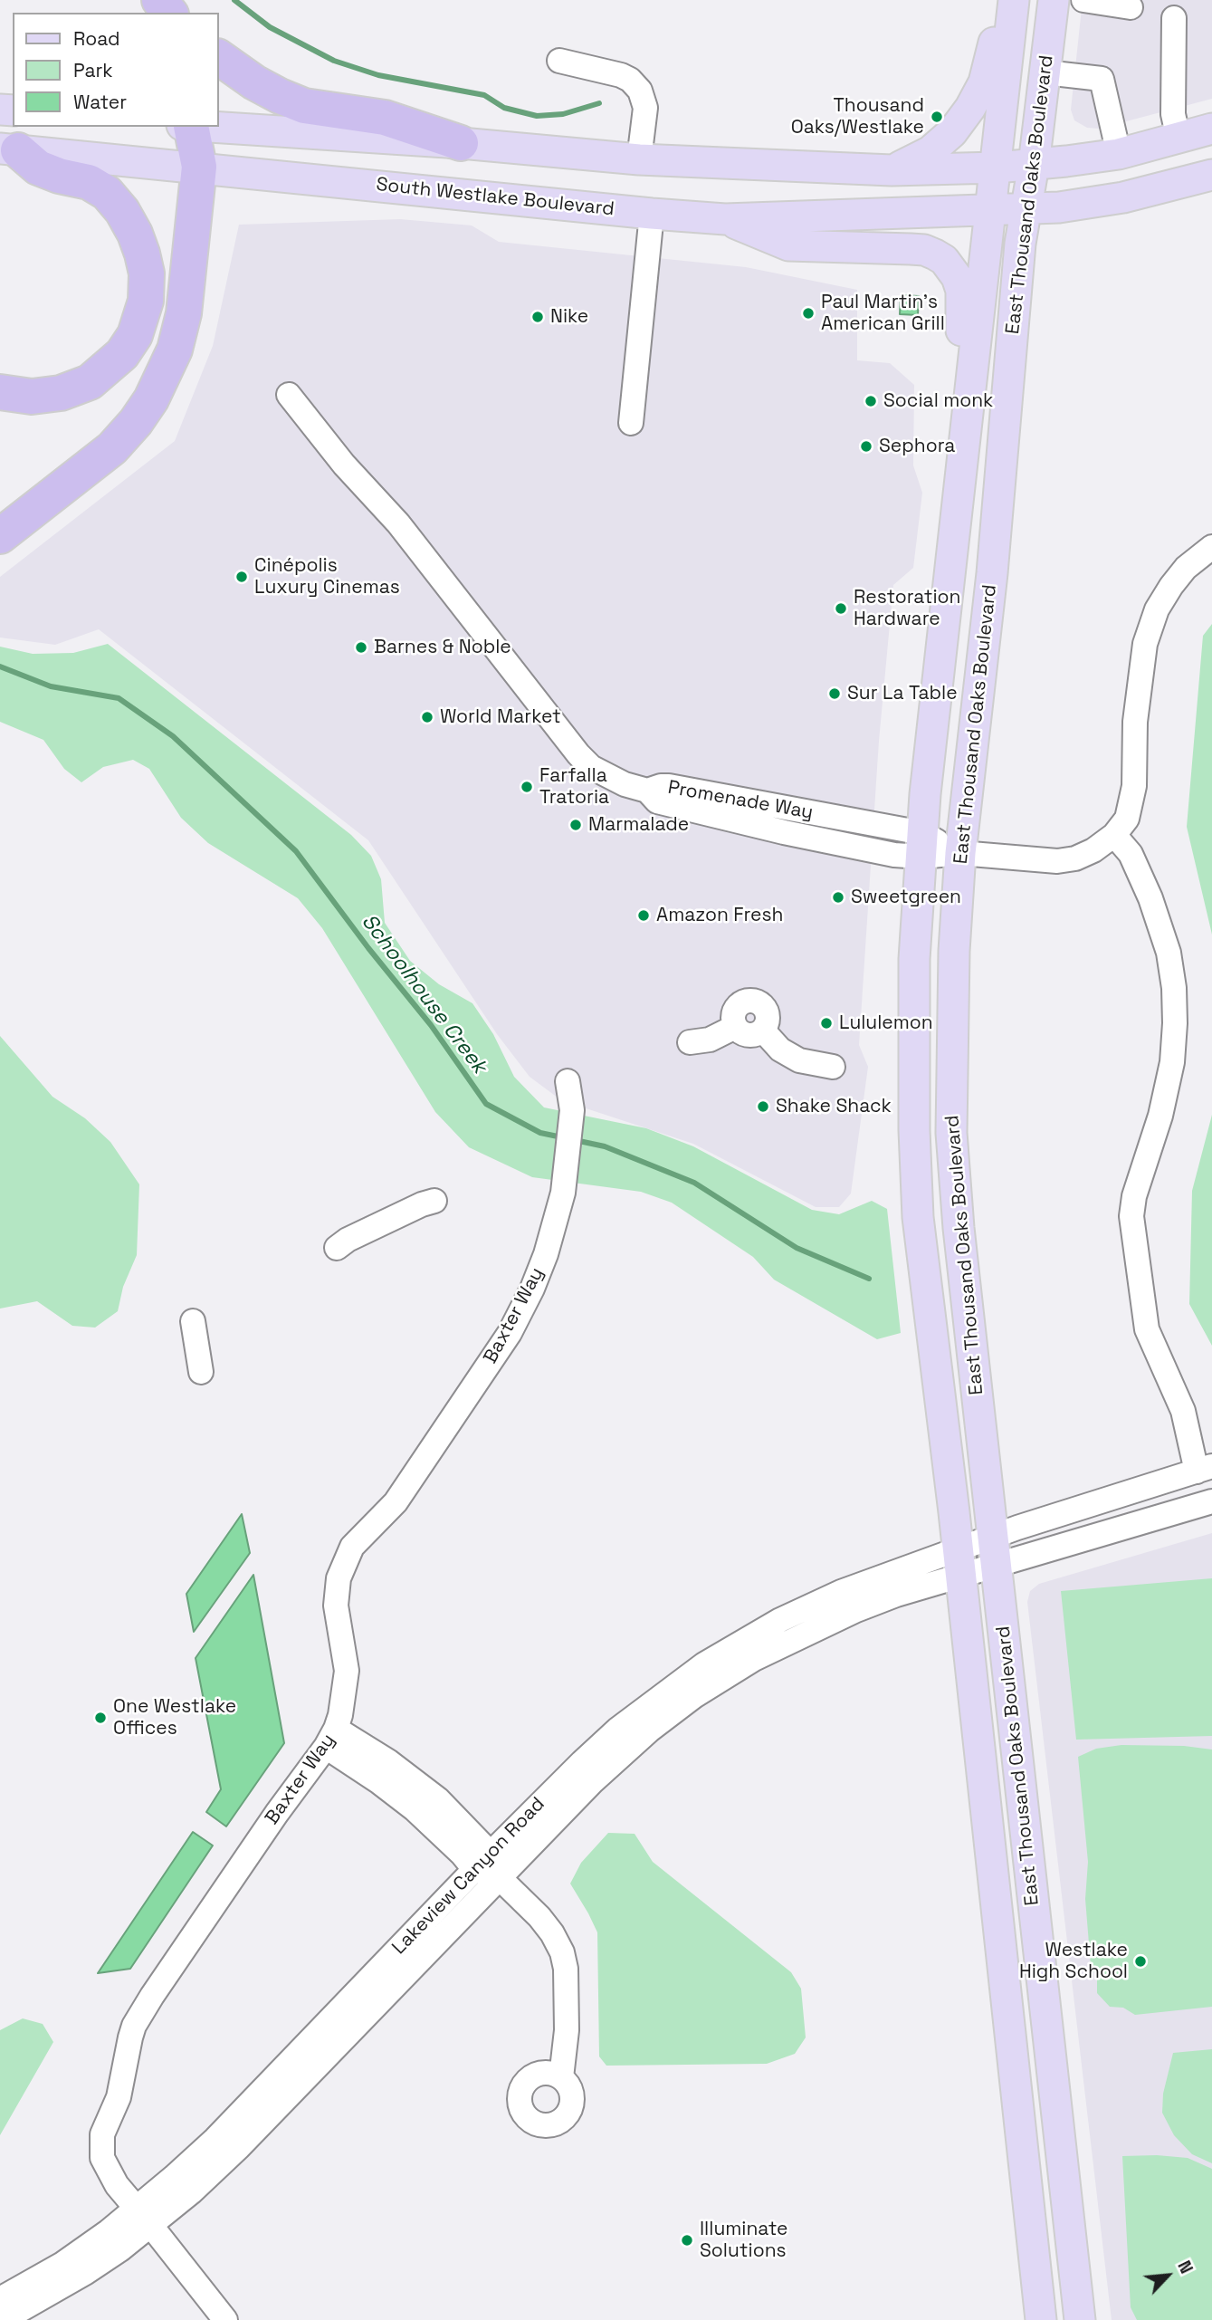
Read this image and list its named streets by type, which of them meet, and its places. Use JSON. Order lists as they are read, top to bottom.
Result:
{
  "streets": {
    "main road": ["East Thousand Oaks Boulevard", "South Westlake Boulevard"],
    "street": ["Promenade Way", "Baxter Way", "Lakeview Canyon Road"]
  },
  "crossings": [
    ["East Thousand Oaks Boulevard", "South Westlake Boulevard"],
    ["East Thousand Oaks Boulevard", "Promenade Way"],
    ["East Thousand Oaks Boulevard", "Lakeview Canyon Road"],
    ["Baxter Way", "Lakeview Canyon Road"]
  ],
  "water": ["Schoolhouse Creek"],
  "places": [
    "Thousand Oaks/Westlake",
    "Paul Martin's American Grill",
    "Nike",
    "Social monk",
    "Sephora",
    "Cinépolis Luxury Cinemas",
    "Restoration Hardware",
    "Barnes & Noble",
    "Sur La Table",
    "World Market",
    "Farfalla Tratoria",
    "Marmalade",
    "Sweetgreen",
    "Amazon Fresh",
    "Lululemon",
    "Shake Shack",
    "One Westlake Offices",
    "Westlake High School",
    "Illuminate Solutions"
  ],
  "legend": ["Road", "Park", "Water"],
  "north": "top right"
}
